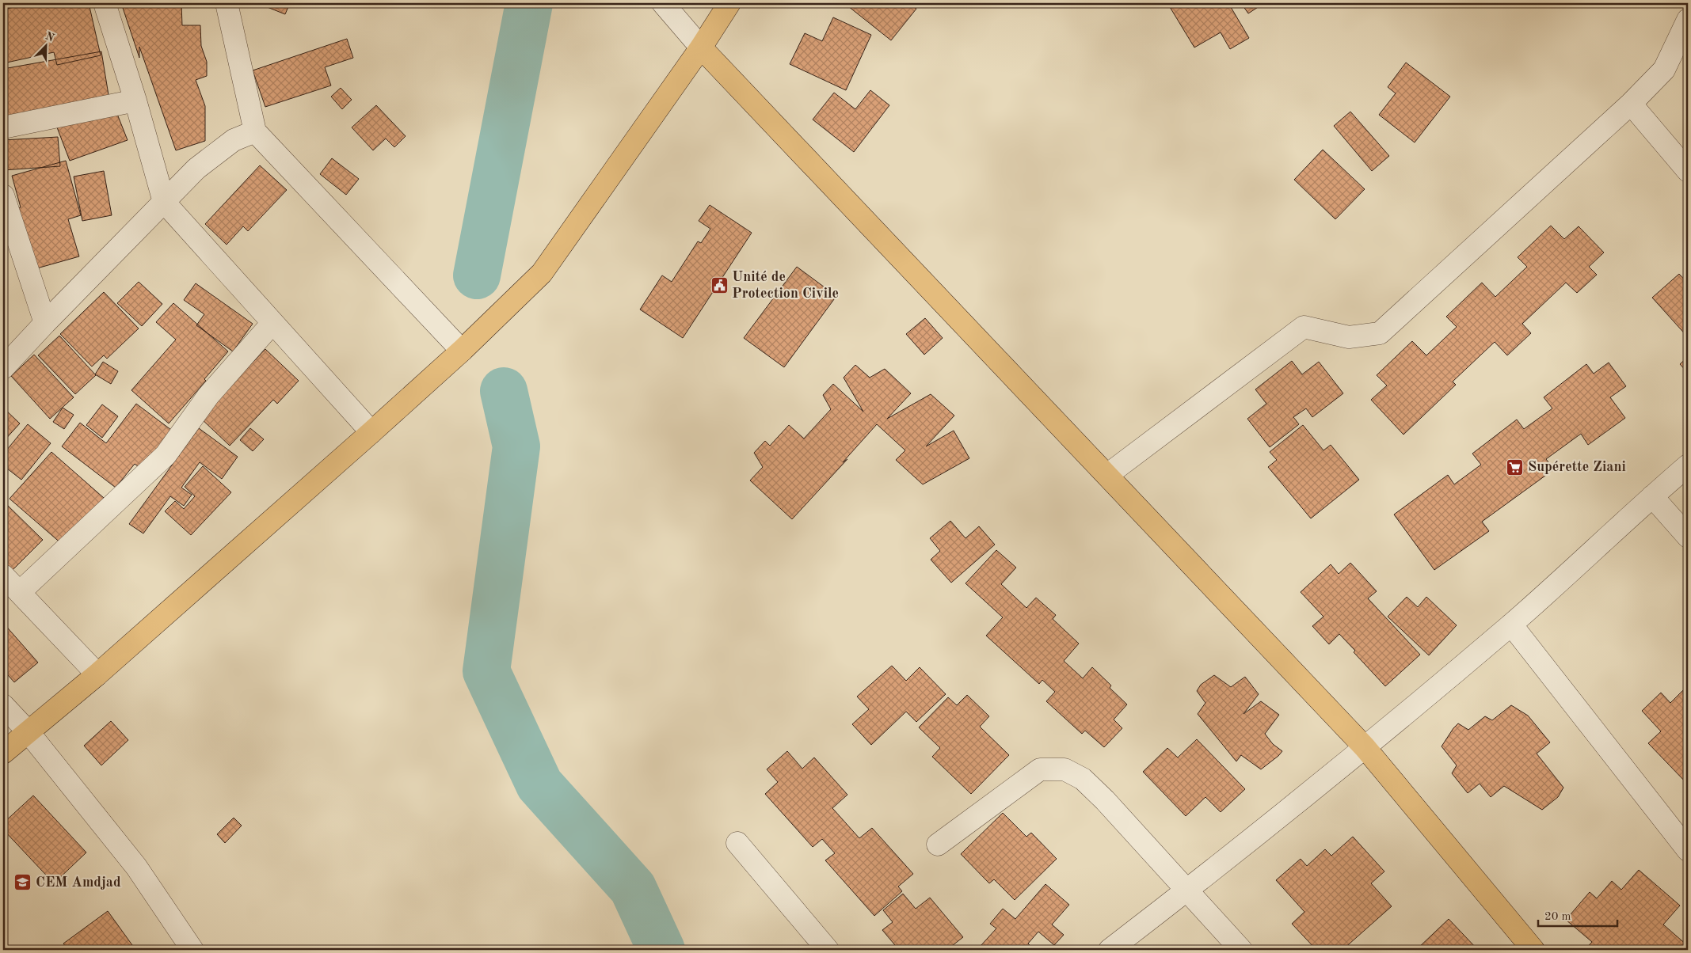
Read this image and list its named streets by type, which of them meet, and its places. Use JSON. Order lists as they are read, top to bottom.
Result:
{
  "places": {
    "public building": ["Unité de Protection Civile"],
    "supermarket": ["Supérette Ziani"],
    "school or university": ["CEM Amdjad"]
  },
  "scale_bar": "20 m",
  "north": "top right"
}
